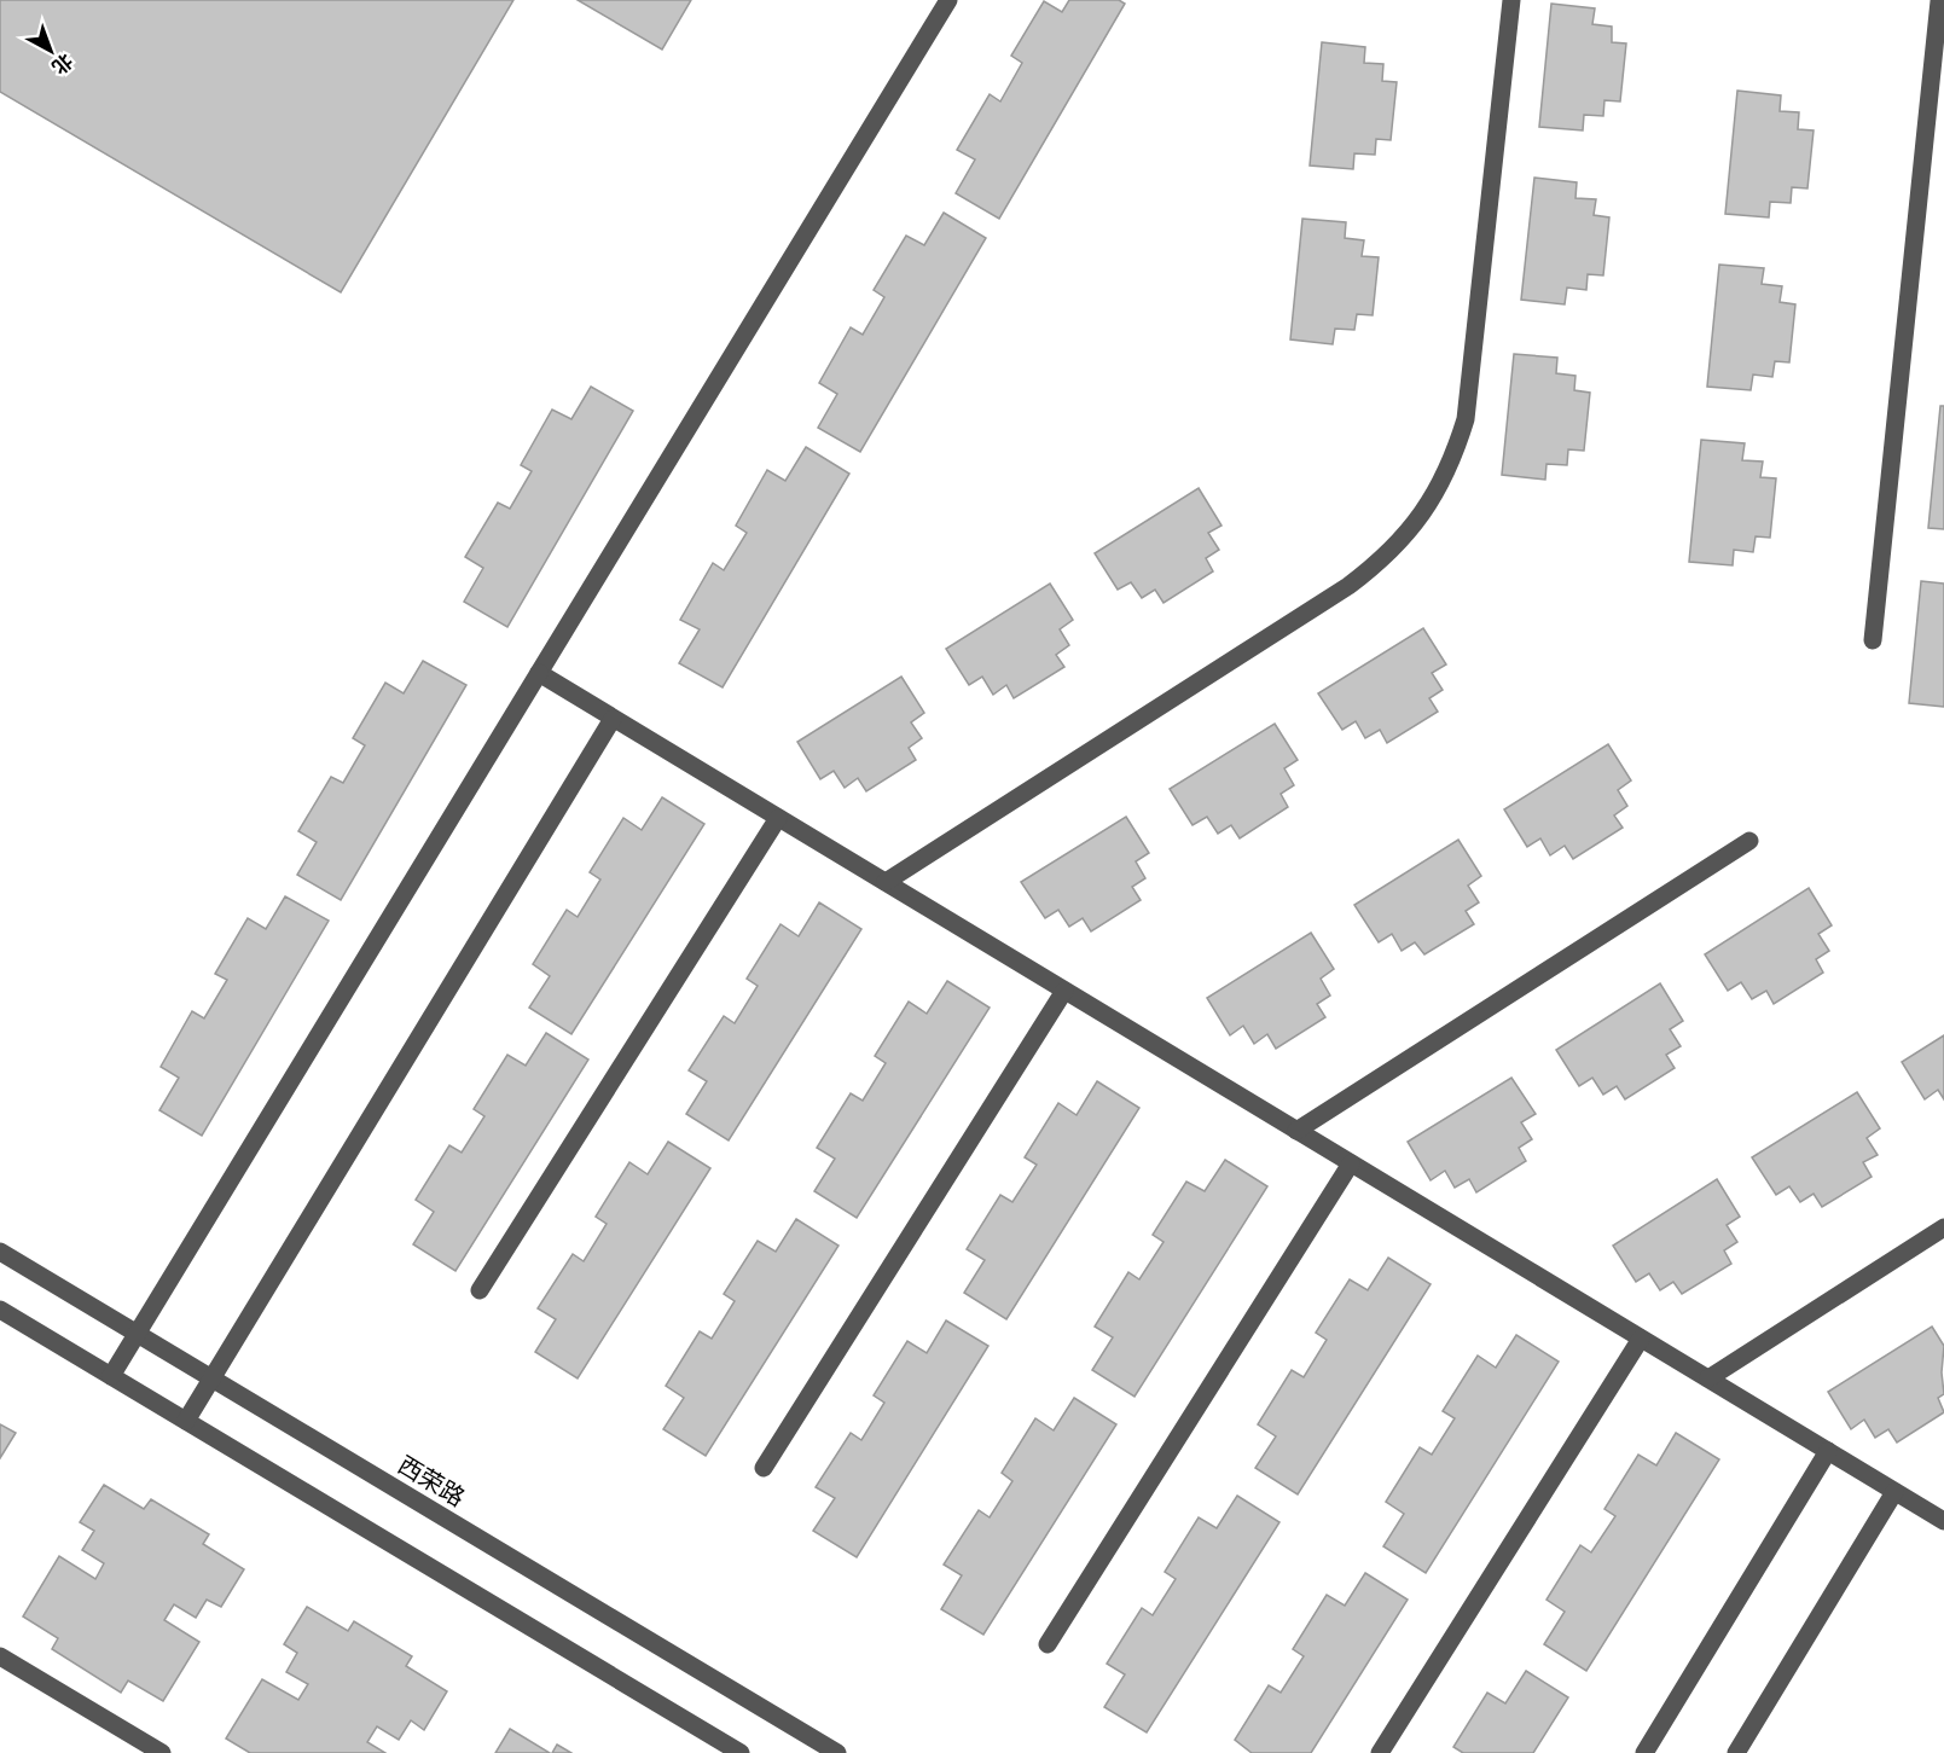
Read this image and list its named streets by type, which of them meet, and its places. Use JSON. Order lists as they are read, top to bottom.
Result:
{
  "streets": {
    "street": ["西荣路"]
  },
  "north": "bottom right"
}
